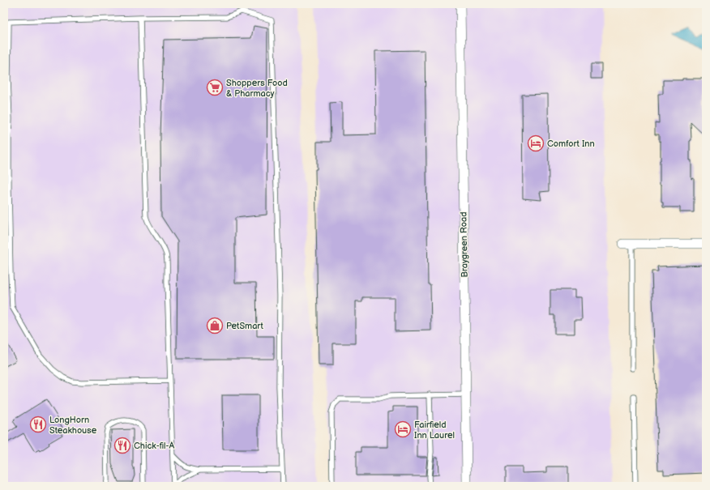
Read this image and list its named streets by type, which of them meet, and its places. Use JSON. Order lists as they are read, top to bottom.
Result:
{
  "streets": {
    "street": ["Braygreen Road"]
  },
  "places": {
    "supermarket": ["Shoppers Food & Pharmacy"],
    "hotel": ["Comfort Inn", "Fairfield Inn Laurel"],
    "shop": ["PetSmart"],
    "restaurant": ["LongHorn Steakhouse", "Chick-fil-A"]
  }
}
